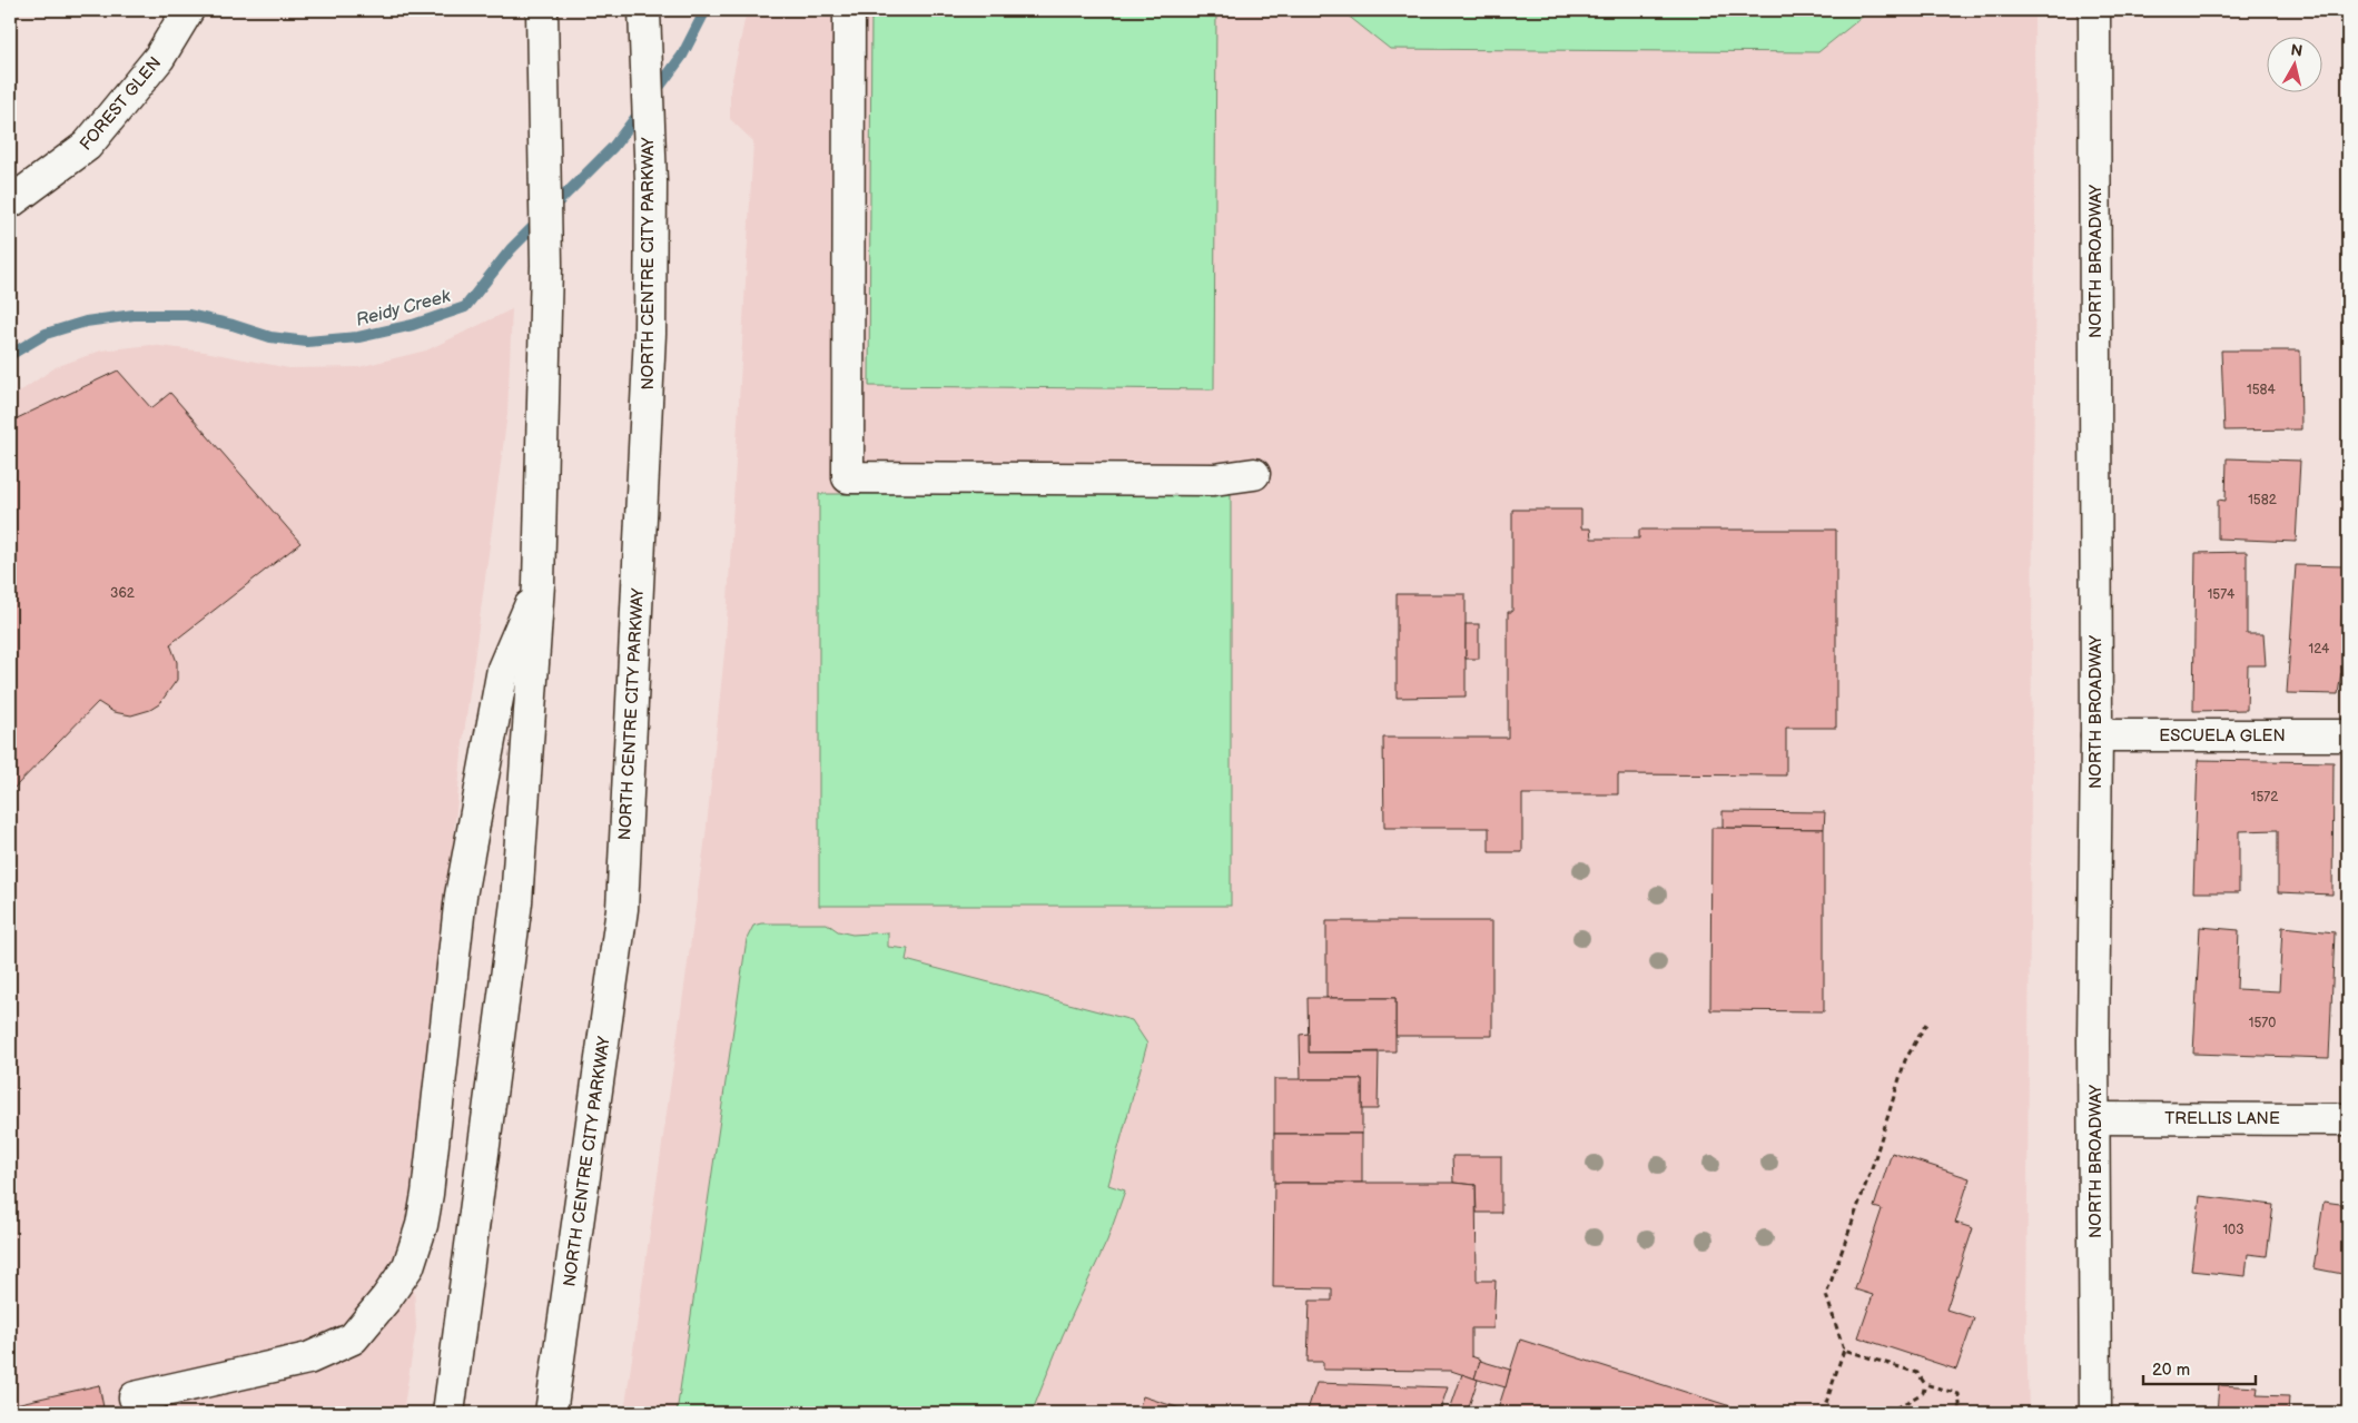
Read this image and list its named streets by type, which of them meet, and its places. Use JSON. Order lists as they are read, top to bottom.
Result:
{
  "streets": {
    "main road": [
      "FOREST GLEN",
      "NORTH BROADWAY",
      "NORTH CENTRE CITY PARKWAY",
      "ESCUELA GLEN",
      "TRELLIS LANE"
    ]
  },
  "crossings": [
    ["NORTH BROADWAY", "ESCUELA GLEN"],
    ["NORTH BROADWAY", "TRELLIS LANE"]
  ],
  "water": ["Reidy Creek"],
  "house_numbers": [
    "1584",
    "1582",
    "362",
    "1574",
    "124",
    "1572",
    "1570",
    "103"
  ],
  "scale_bar": "20 m",
  "north": "top"
}
